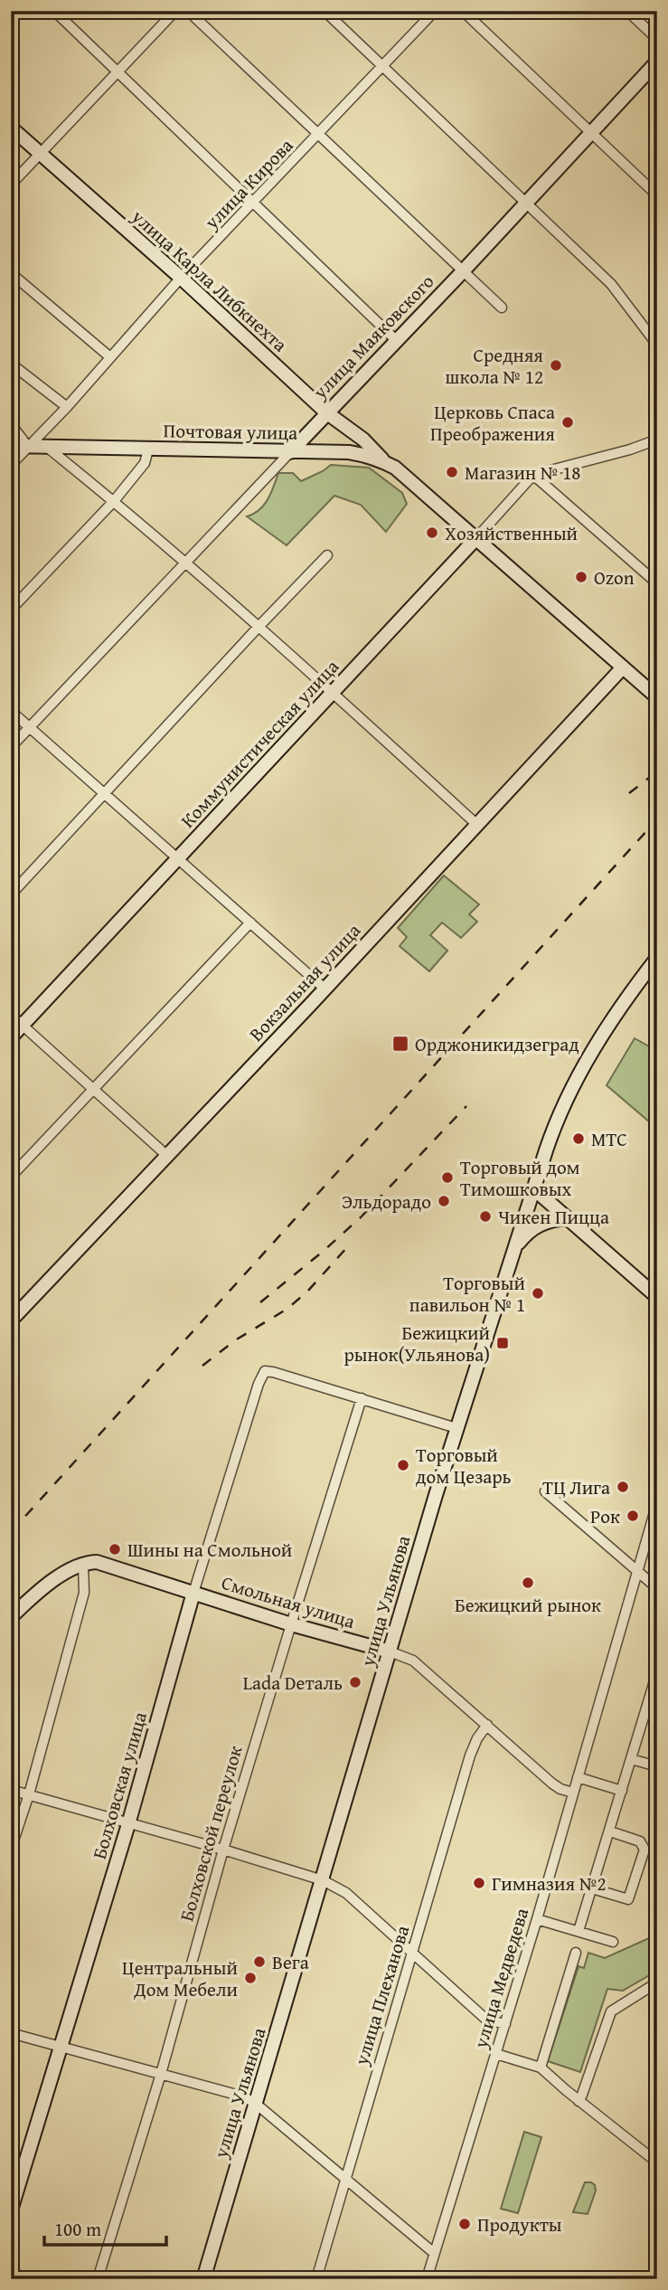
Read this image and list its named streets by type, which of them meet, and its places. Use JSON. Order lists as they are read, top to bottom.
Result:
{
  "streets": {
    "street": [
      "улица Кирова",
      "улица Карла Либкнехта",
      "улица Маяковского",
      "Почтовая улица",
      "Коммунистическая улица",
      "Вокзальная улица",
      "улица Ульянова",
      "Смольная улица",
      "Болховская улица",
      "Болховской переулок",
      "улица Медведева",
      "улица Плеханова"
    ]
  },
  "crossings": [
    ["улица Кирова", "улица Карла Либкнехта"],
    ["улица Кирова", "Почтовая улица"],
    ["улица Карла Либкнехта", "улица Маяковского"],
    ["улица Карла Либкнехта", "Почтовая улица"],
    ["улица Маяковского", "Почтовая улица"],
    ["Почтовая улица", "Коммунистическая улица"],
    ["улица Ульянова", "Смольная улица"],
    ["Смольная улица", "Болховская улица"],
    ["Смольная улица", "Болховской переулок"],
    ["Смольная улица", "улица Медведева"],
    ["Смольная улица", "улица Плеханова"],
    ["Болховская улица", "Болховской переулок"]
  ],
  "places": {
    "other": [
      "Средняя школа № 12",
      "Церковь Спаса Преображения",
      "Магазин № 18",
      "Хозяйственный",
      "Ozon",
      "МТС",
      "Торговый дом Тимошковых",
      "Эльдорадо",
      "Чикен Пицца",
      "Торговый павильон № 1",
      "Торговый дом Цезарь",
      "ТЦ Лига",
      "Рок",
      "Шины на Смольной",
      "Бежицкий рынок",
      "Lada Dеталь",
      "Гимназия №2",
      "Вега",
      "Центральный Дом Мебели",
      "Продукты"
    ],
    "transit": ["Орджоникидзеград", "Бежицкий рынок(Ульянова)"]
  },
  "scale_bar": "100 m"
}
